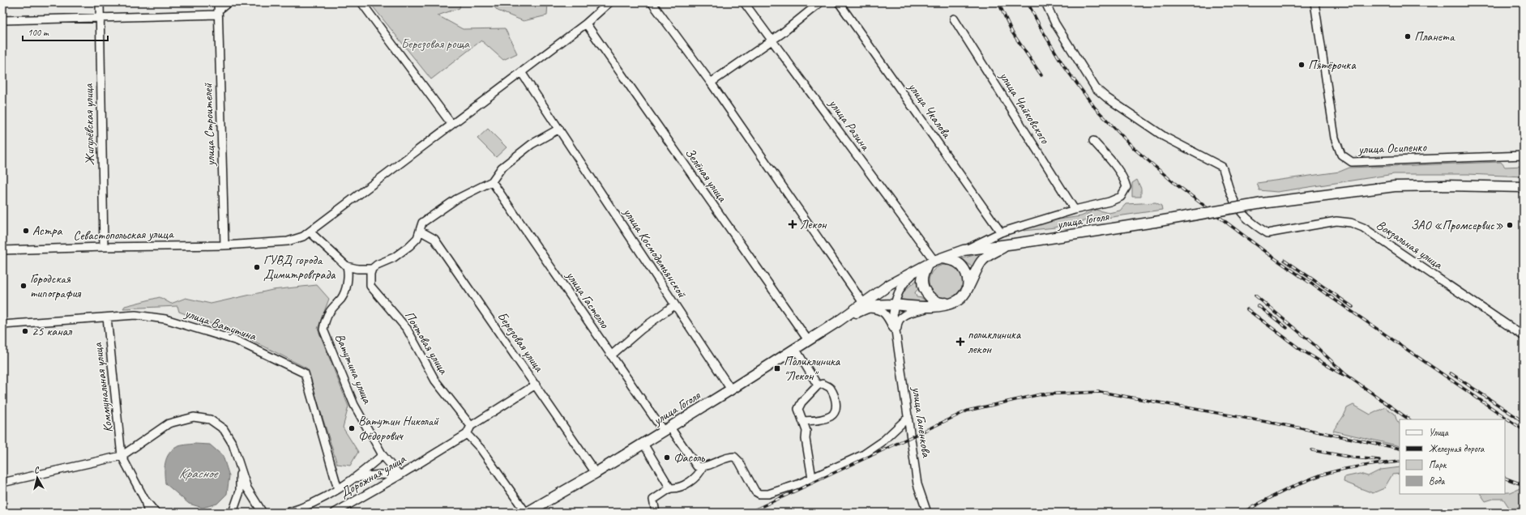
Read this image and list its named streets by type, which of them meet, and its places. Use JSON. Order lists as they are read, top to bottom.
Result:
{
  "streets": {
    "main road": ["улица Гоголя"],
    "street": [
      "улица Чайковского",
      "улица Чкалова",
      "Жигулёвская улица",
      "улица Строителей",
      "улица Разина",
      "улица Осипенко",
      "Зелёная улица",
      "Севастопольская улица",
      "Вокзальная улица",
      "улица Космодемьянской",
      "улица Гастелло",
      "улица Ватутина",
      "Березовая улица",
      "Почтовая улица",
      "Ватутина улица",
      "Коммунальная улица",
      "улица Ганенкова",
      "Дорожная улица"
    ]
  },
  "crossings": [
    ["Жигулёвская улица", "Севастопольская улица"],
    ["улица Строителей", "Севастопольская улица"],
    ["Зелёная улица", "улица Гоголя"],
    ["Зелёная улица", "Севастопольская улица"],
    ["улица Гоголя", "улица Космодемьянской"],
    ["улица Гоголя", "улица Гастелло"],
    ["улица Гоголя", "Березовая улица"],
    ["Севастопольская улица", "улица Космодемьянской"],
    ["улица Ватутина", "Коммунальная улица"],
    ["Ватутина улица", "Дорожная улица"]
  ],
  "water": ["Красное"],
  "parks": ["Березовая роща"],
  "places": {
    "other": [
      "Планета",
      "Пятёрочка",
      "ЗАО «Промсервис»",
      "Астра",
      "ГУВД города Димитровграда",
      "Городская типография",
      "25 канал",
      "Ватутин Николай Фёдорович",
      "Фасоль"
    ],
    "health": ["Лекон", "поликлиника лекон"],
    "transit": ["Поликлиника \"Лекон\""]
  },
  "legend": [
    "Улица",
    "Железная дорога",
    "Парк",
    "Вода"
  ],
  "scale_bar": "100 m",
  "north": "top"
}
